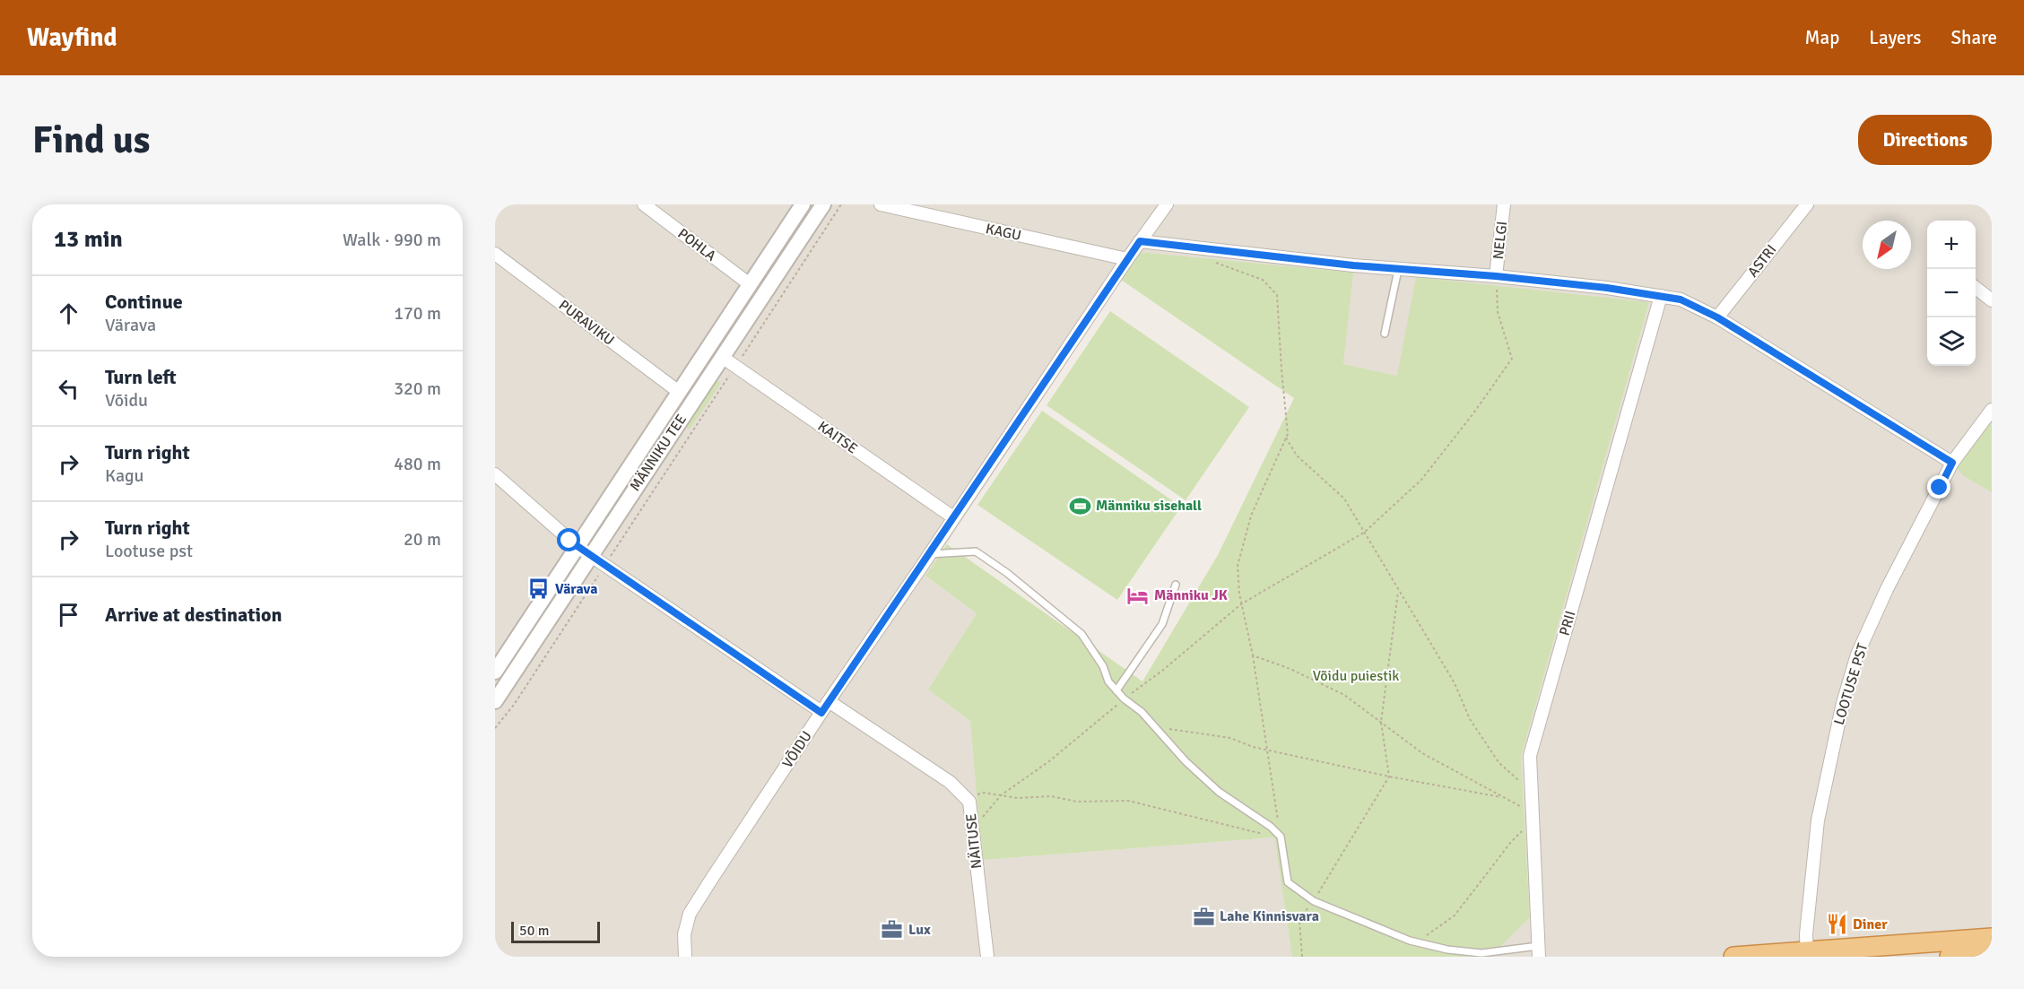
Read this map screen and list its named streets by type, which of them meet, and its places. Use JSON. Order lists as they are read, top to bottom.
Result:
{
  "streets": {
    "street": [
      "KAGU",
      "NELGI",
      "POHLA",
      "ASTRI",
      "PURAVIKU",
      "KAITSE",
      "MÄNNIKU TEE",
      "PRII",
      "LOOTUSE PST",
      "VÕIDU",
      "NÄITUSE"
    ]
  },
  "crossings": [
    ["KAGU", "VÕIDU"],
    ["POHLA", "MÄNNIKU TEE"],
    ["PURAVIKU", "MÄNNIKU TEE"],
    ["KAITSE", "MÄNNIKU TEE"],
    ["KAITSE", "VÕIDU"],
    ["VÕIDU", "NÄITUSE"]
  ],
  "parks": ["Võidu puiestik"],
  "places": {
    "sports": ["Männiku sisehall"],
    "bus stop": ["Värava"],
    "hotel": ["Männiku JK"],
    "office": ["Lahe Kinnisvara", "Lux"],
    "restaurant": ["Diner"]
  },
  "scale_bar": "50 m",
  "north": "bottom left",
  "page": {
    "header": "Wayfind",
    "nav": ["Map", "Layers", "Share"],
    "buttons": "Directions",
    "title": "Find us",
    "heading": ["13 min", "Walk · 990 m"],
    "map_buttons": ["+", "−"],
    "list": [
      ["Continue", "Värava", "170 m"],
      ["Turn left", "Võidu", "320 m"],
      ["Turn right", "Kagu", "480 m"],
      ["Turn right", "Lootuse pst", "20 m"],
      "Arrive at destination"
    ],
    "scale": "50 m"
  }
}
